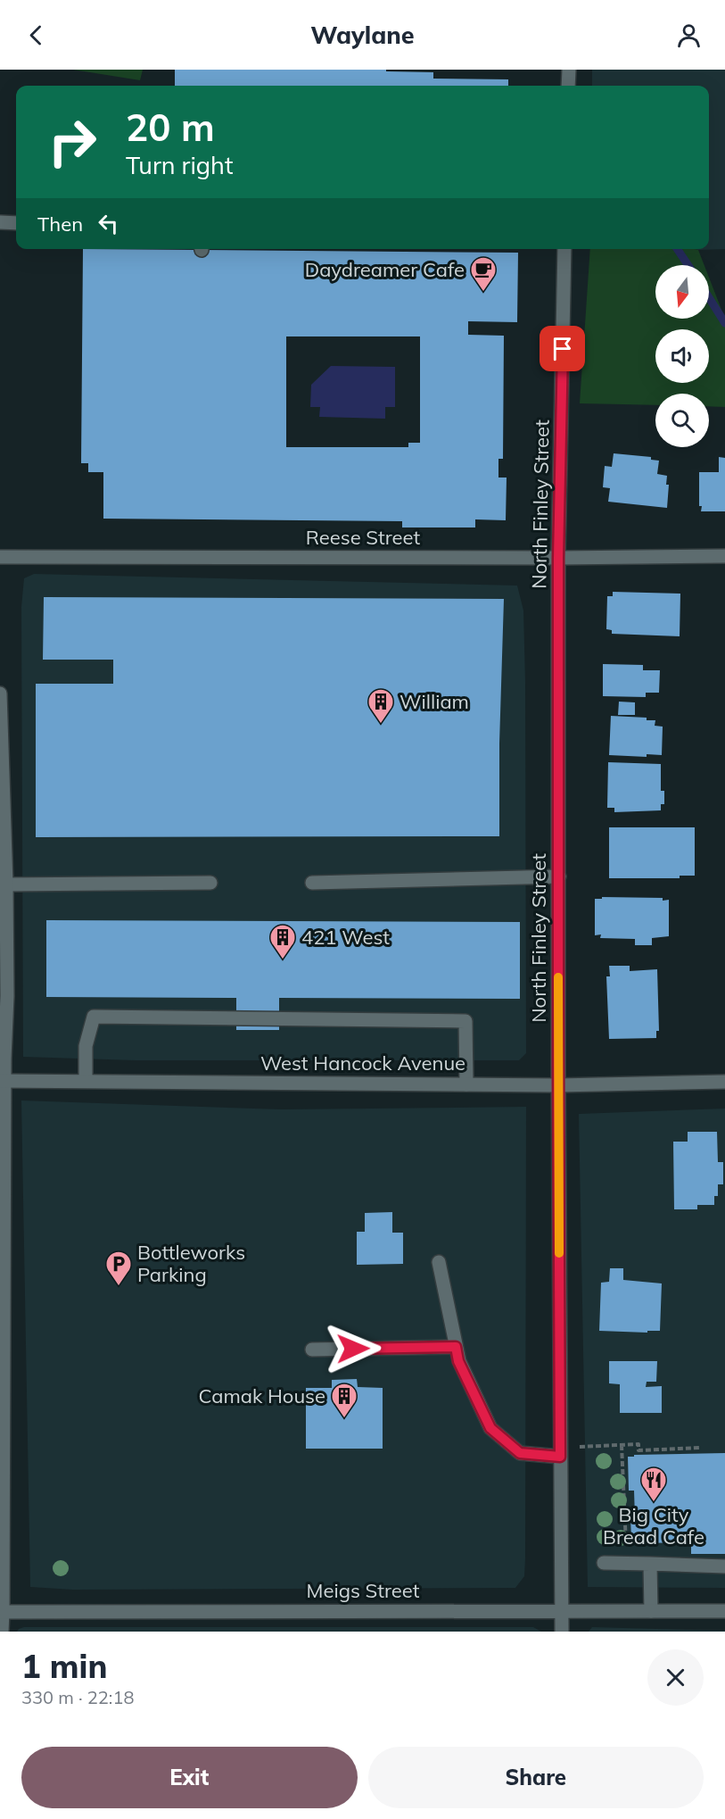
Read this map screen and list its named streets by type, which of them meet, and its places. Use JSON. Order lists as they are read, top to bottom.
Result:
{
  "streets": {
    "street": [
      "North Finley Street",
      "Reese Street",
      "West Hancock Avenue",
      "Meigs Street"
    ]
  },
  "crossings": [
    ["North Finley Street", "Reese Street"],
    ["North Finley Street", "West Hancock Avenue"],
    ["North Finley Street", "Meigs Street"]
  ],
  "places": {
    "cafe": ["Daydreamer Cafe"],
    "building": ["William", "421 West", "Camak House"],
    "parking": ["Bottleworks Parking"],
    "restaurant": ["Big City Bread Cafe"]
  },
  "north": "bottom",
  "page": {
    "header": "Waylane",
    "turn": ["20 m", "Turn right"],
    "then": "Then",
    "heading": ["1 min", "330 m · 22:18"],
    "buttons": ["Exit", "Share"]
  }
}
